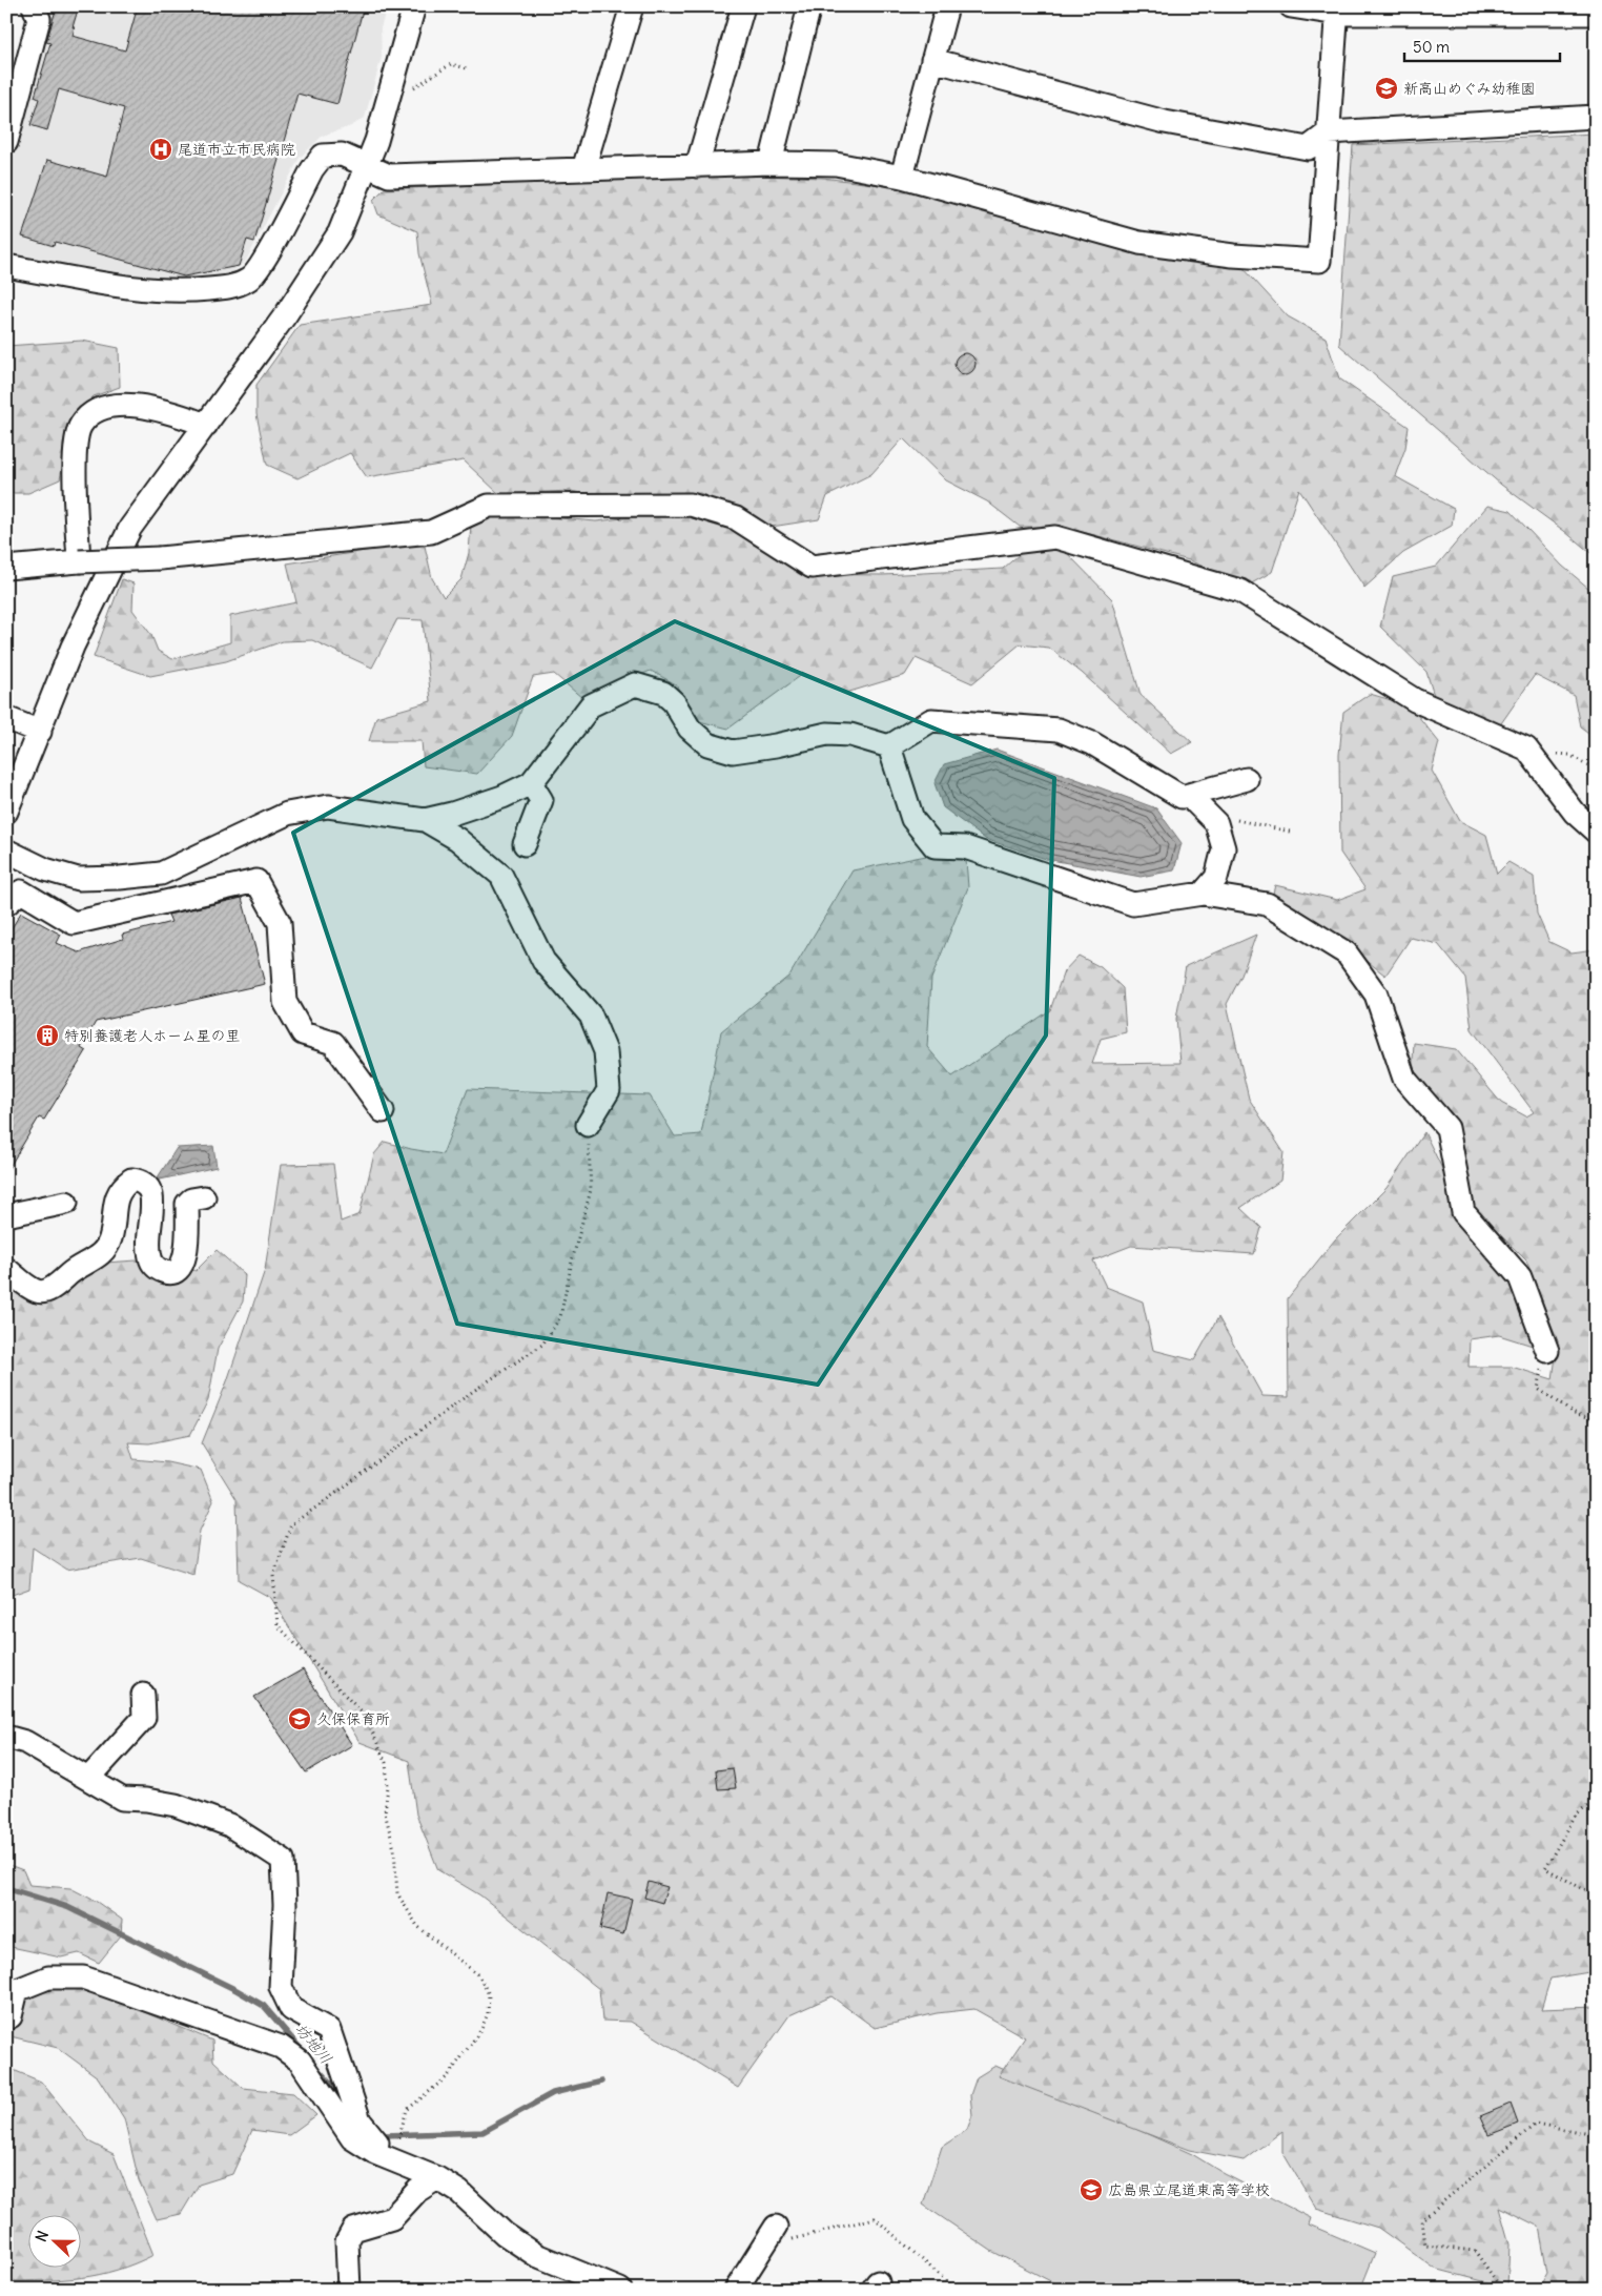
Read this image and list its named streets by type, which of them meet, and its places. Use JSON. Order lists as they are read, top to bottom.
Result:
{
  "water": ["坊地川"],
  "places": {
    "school or university": ["新高山めぐみ幼稚園", "久保保育所", "広島県立尾道東高等学校"],
    "hospital": ["尾道市立市民病院"],
    "building": ["特別養護老人ホーム星の里"]
  },
  "scale_bar": "50 m",
  "north": "left"
}
